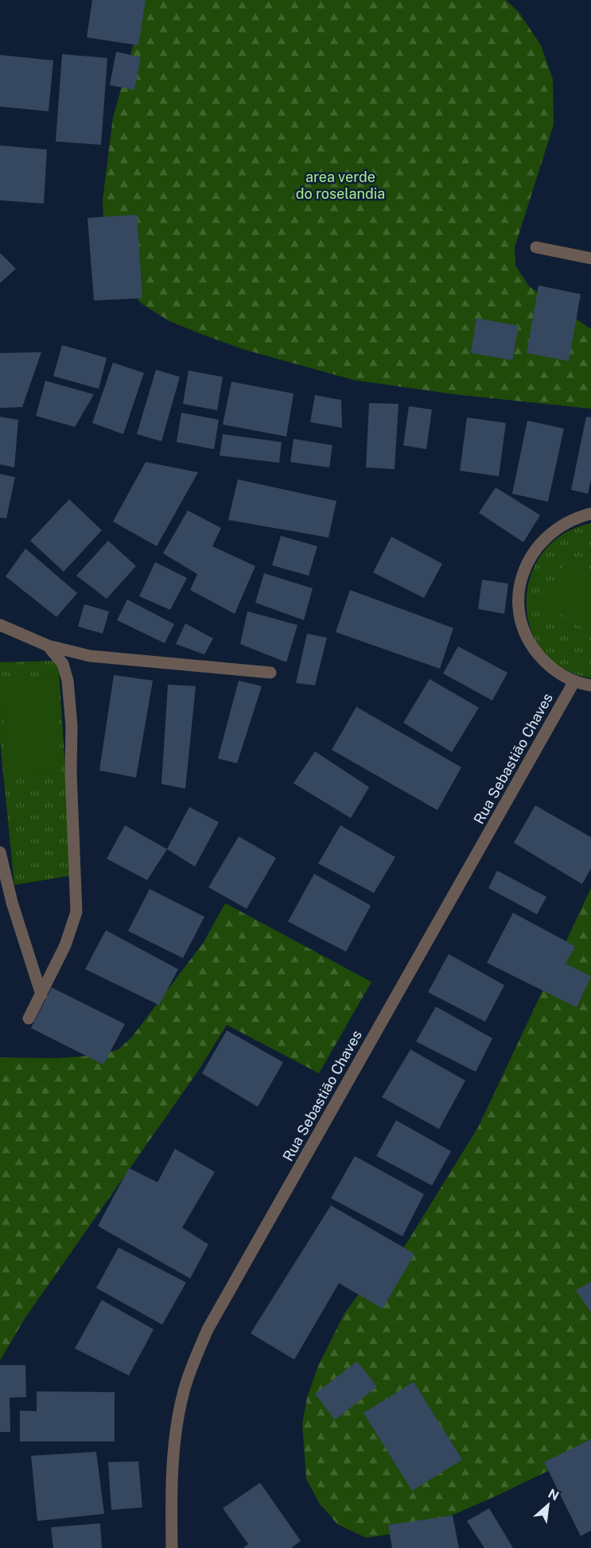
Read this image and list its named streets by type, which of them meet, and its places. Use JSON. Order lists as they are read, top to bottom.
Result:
{
  "streets": {
    "street": ["Rua Sebastião Chaves"]
  },
  "parks": ["area verde do roselandia"],
  "north": "top right"
}
